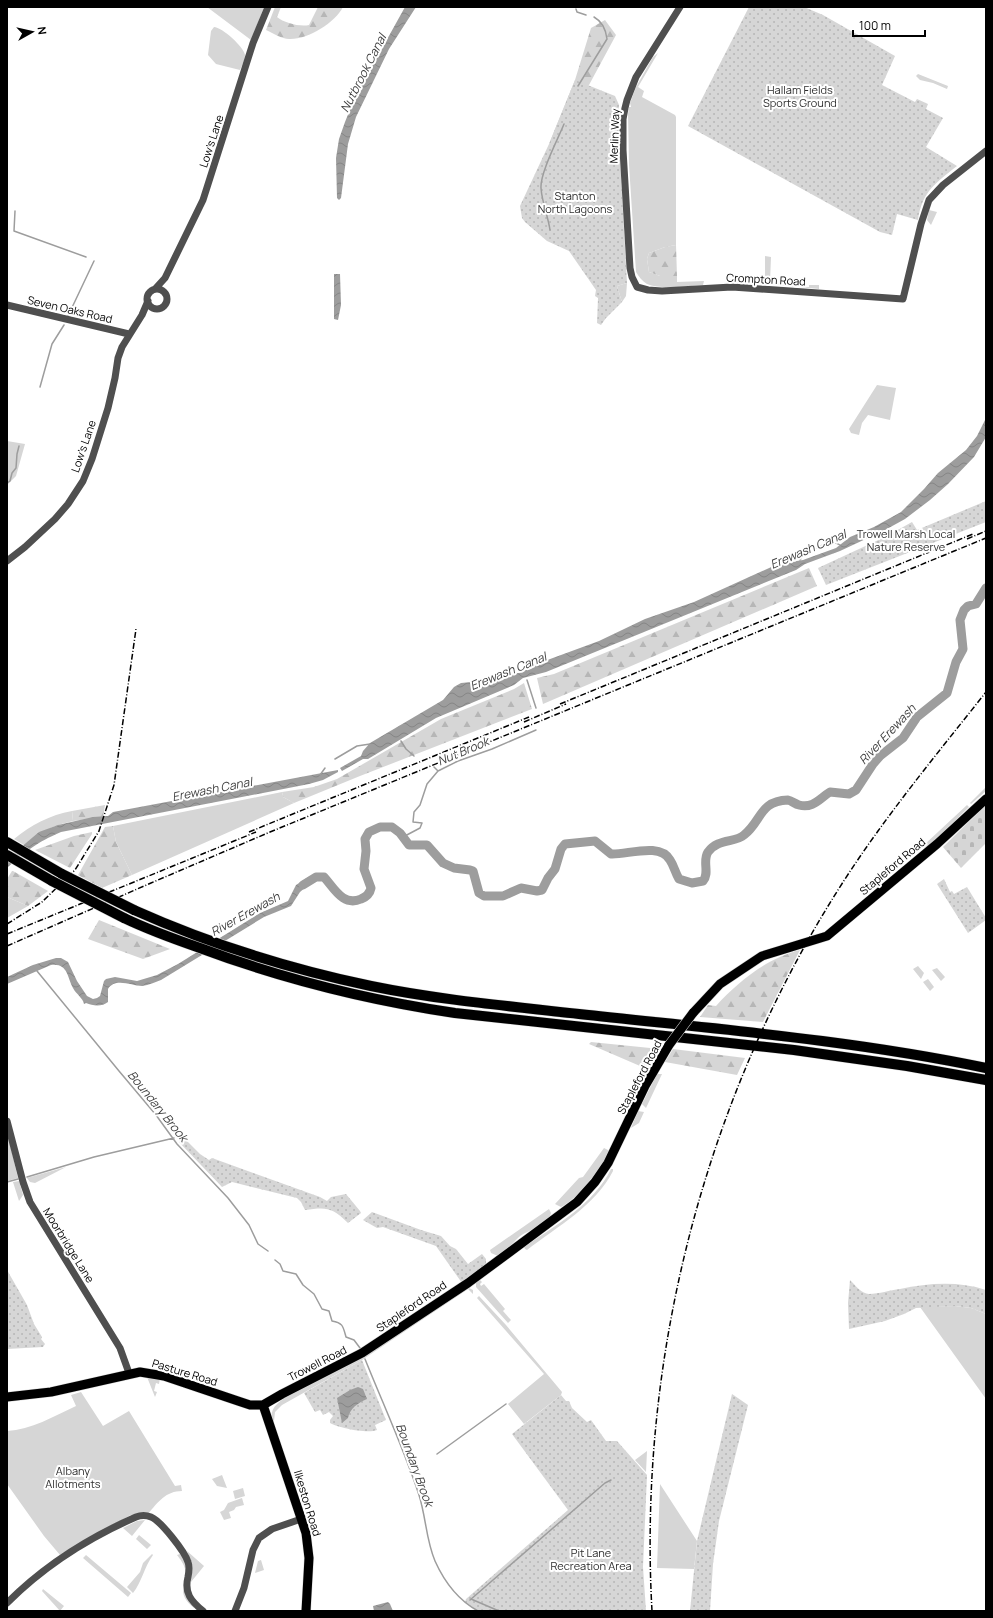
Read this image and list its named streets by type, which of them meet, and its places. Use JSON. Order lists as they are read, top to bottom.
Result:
{
  "streets": {
    "main road": [
      "Stapleford Road",
      "Trowell Road",
      "Pasture Road",
      "Ilkeston Road"
    ],
    "street": [
      "Merlin Way",
      "Low's Lane",
      "Crompton Road",
      "Seven Oaks Road",
      "Moorbridge Lane"
    ]
  },
  "crossings": [
    ["Merlin Way", "Crompton Road"],
    ["Low's Lane", "Seven Oaks Road"],
    ["Stapleford Road", "Trowell Road"],
    ["Moorbridge Lane", "Pasture Road"],
    ["Trowell Road", "Pasture Road"],
    ["Trowell Road", "Ilkeston Road"],
    ["Pasture Road", "Ilkeston Road"]
  ],
  "water": [
    "Nutbrook Canal",
    "Erewash Canal",
    "River Erewash",
    "Nut Brook",
    "Boundary Brook"
  ],
  "parks": [
    "Hallam Fields Sports Ground",
    "Stanton North Lagoons",
    "Trowell Marsh Local Nature Reserve",
    "Albany Allotments",
    "Pit Lane Recreation Area"
  ],
  "scale_bar": "100 m",
  "north": "right"
}
